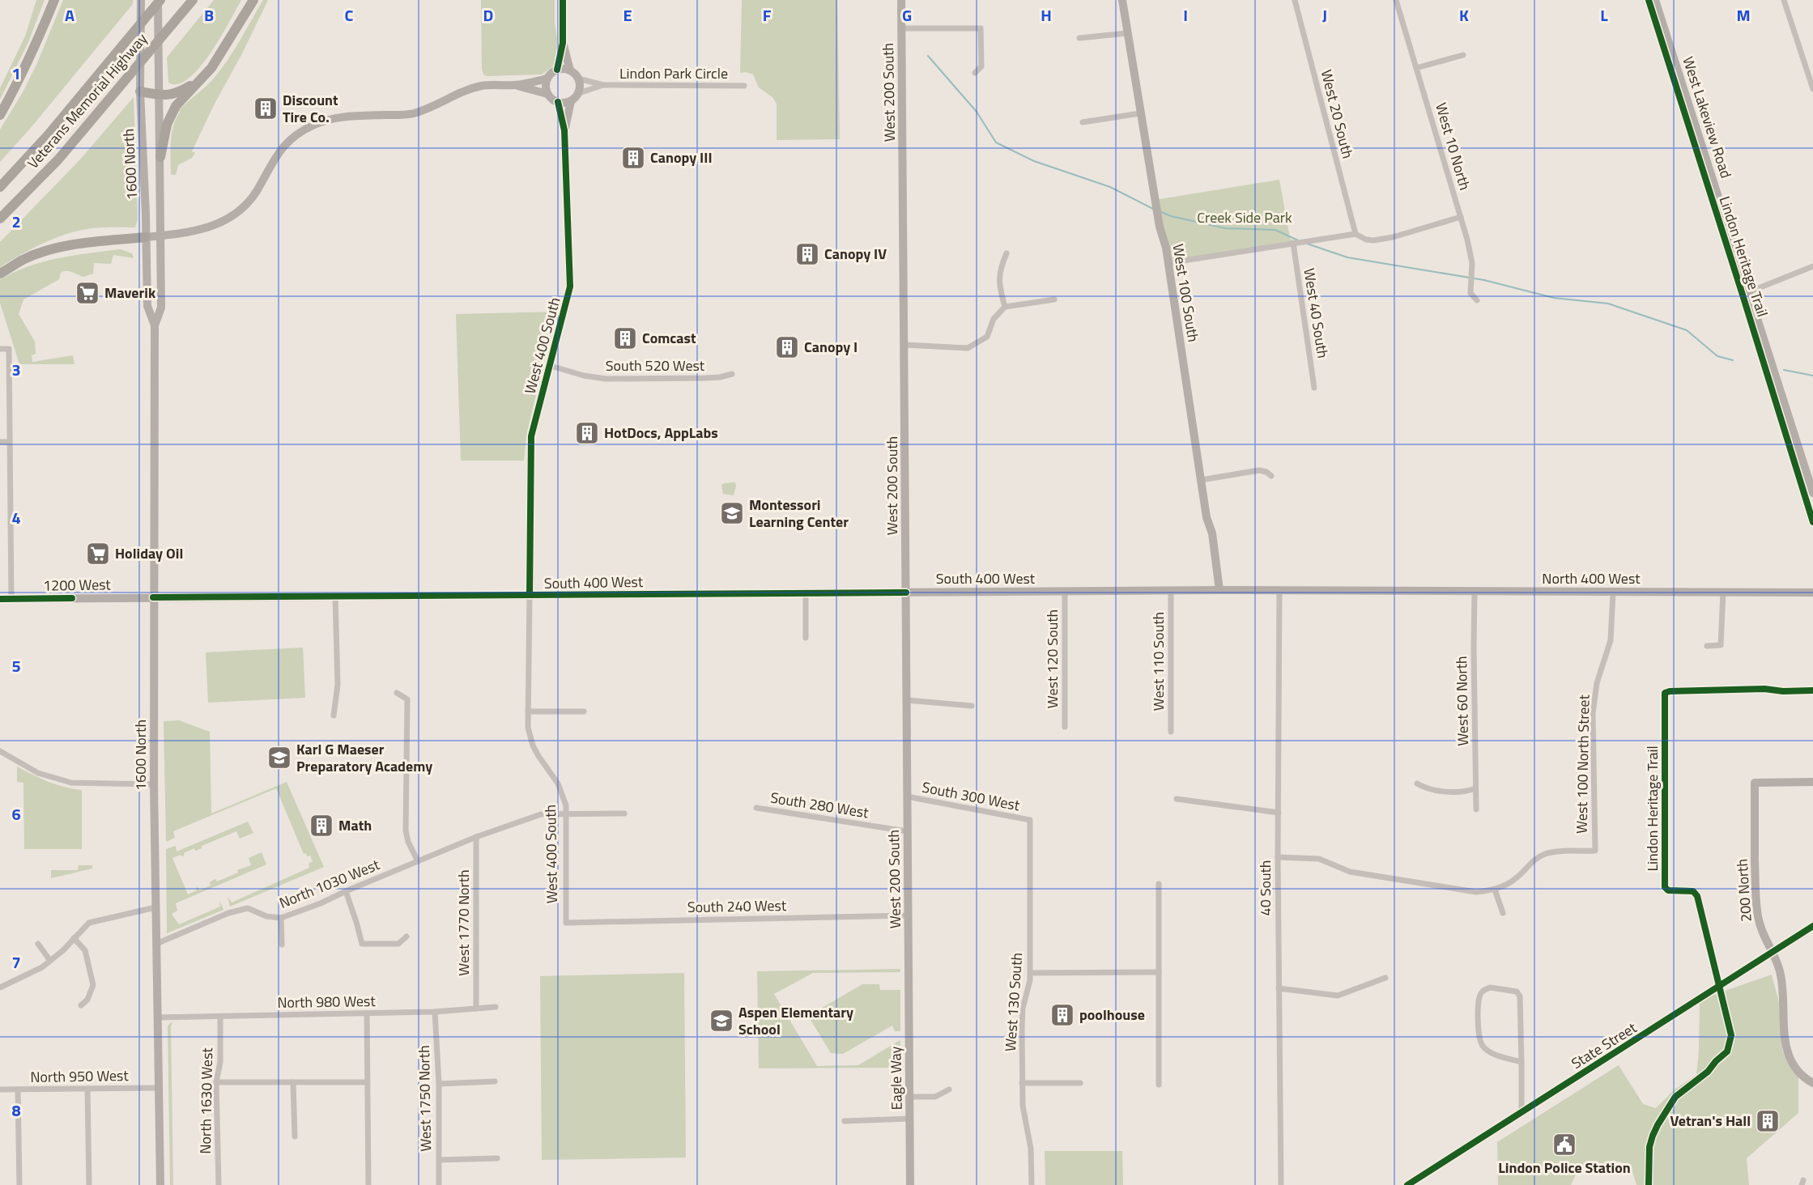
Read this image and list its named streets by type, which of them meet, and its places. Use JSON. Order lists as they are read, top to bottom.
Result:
{
  "streets": {
    "highway": ["Veterans Memorial Highway"],
    "main road": ["State Street"],
    "street": [
      "Lindon Park Circle",
      "West 200 South",
      "West 20 South",
      "West Lakeview Road",
      "West 10 North",
      "1600 North",
      "West 100 South",
      "West 40 South",
      "West 400 South",
      "South 520 West",
      "South 400 West",
      "North 400 West",
      "1200 West",
      "West 120 South",
      "West 110 South",
      "West 60 North",
      "West 100 North Street",
      "South 300 West",
      "South 280 West",
      "North 1030 West",
      "40 South",
      "200 North",
      "South 240 West",
      "West 1770 North",
      "North 980 West",
      "West 130 South",
      "North 950 West",
      "Eagle Way",
      "West 1750 North",
      "North 1630 West"
    ],
    "cycle path": ["Lindon Heritage Trail"]
  },
  "crossings": [
    ["West 200 South", "South 400 West"],
    ["West 200 South", "South 300 West"],
    ["West 200 South", "South 280 West"],
    ["West 200 South", "South 240 West"],
    ["West 200 South", "Eagle Way"],
    ["Veterans Memorial Highway", "1600 North"],
    ["1600 North", "1200 West"],
    ["1600 North", "North 1030 West"],
    ["1600 North", "North 980 West"],
    ["1600 North", "North 950 West"],
    ["West 100 South", "South 400 West"],
    ["West 400 South", "South 520 West"],
    ["West 400 South", "South 400 West"],
    ["West 400 South", "North 1030 West"],
    ["West 400 South", "South 240 West"],
    ["South 400 West", "North 400 West"],
    ["South 400 West", "1200 West"],
    ["South 400 West", "West 120 South"],
    ["South 400 West", "West 110 South"],
    ["South 400 West", "40 South"],
    ["North 400 West", "West 60 North"],
    ["North 400 West", "West 100 North Street"],
    ["South 300 West", "West 130 South"],
    ["North 1030 West", "West 1770 North"],
    ["200 North", "State Street"],
    ["West 1770 North", "North 980 West"],
    ["North 980 West", "West 1750 North"],
    ["North 980 West", "North 1630 West"]
  ],
  "parks": ["Creek Side Park"],
  "places": {
    "building": [
      "Discount Tire Co.",
      "Canopy III",
      "Canopy IV",
      "Comcast",
      "Canopy I",
      "HotDocs, AppLabs",
      "Math",
      "poolhouse",
      "Vetran's Hall"
    ],
    "supermarket": ["Maverik", "Holiday Oil"],
    "school or university": ["Montessori Learning Center", "Karl G Maeser Preparatory Academy", "Aspen Elementary School"],
    "public building": ["Lindon Police Station"]
  },
  "grid": {
    "columns": [
      "A",
      "B",
      "C",
      "D",
      "E",
      "F",
      "G",
      "H",
      "I",
      "J",
      "K",
      "L",
      "M"
    ],
    "rows": [
      "1",
      "2",
      "3",
      "4",
      "5",
      "6",
      "7",
      "8"
    ]
  }
}
